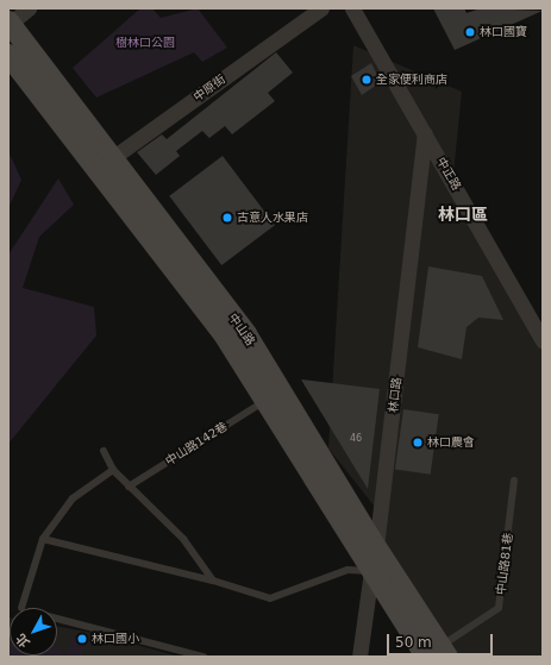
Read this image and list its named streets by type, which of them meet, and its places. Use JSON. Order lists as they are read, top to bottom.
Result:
{
  "streets": {
    "main road": ["中山路", "林口路"],
    "street": ["中原街", "中正路"],
    "lane": ["中山路142巷", "中山路81巷"]
  },
  "crossings": [
    ["中原街", "中山路"],
    ["中正路", "林口路"],
    ["中山路", "林口路"],
    ["中山路", "中山路142巷"],
    ["中山路", "中山路81巷"]
  ],
  "districts": ["林口區"],
  "parks": ["樹林口公園"],
  "places": [
    "林口國寶",
    "全家便利商店",
    "古意人水果店",
    "林口農會",
    "林口國小"
  ],
  "house_numbers": ["46"],
  "scale_bar": "50 m",
  "north": "bottom left"
}
